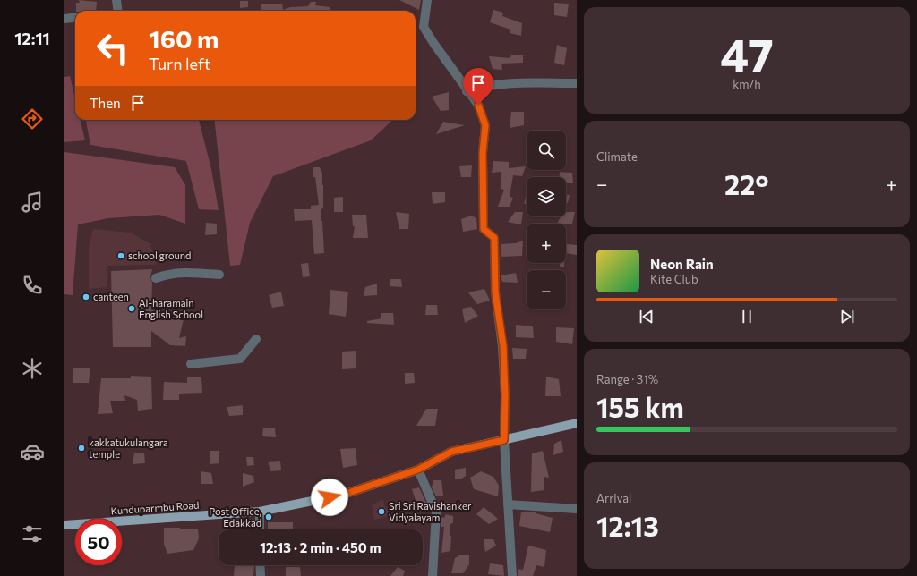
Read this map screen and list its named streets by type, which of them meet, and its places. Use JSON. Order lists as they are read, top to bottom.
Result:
{
  "streets": {
    "main road": ["Kunduparmbu Road"]
  },
  "places": [
    "school ground",
    "canteen",
    "Al-haramain English School",
    "kakkatukulangara temple",
    "Sri Sri Ravishanker Vidyalayam",
    "Post Office, Edakkad"
  ],
  "page": {
    "tabs": "12:11",
    "tile": [
      ["47", "km/h"],
      "Climate",
      ["Range · 31%", "155 km"],
      ["Arrival", "12:13"]
    ],
    "turn": ["160 m", "Turn left"],
    "then": "Then",
    "map_buttons": ["+", "−"],
    "heat": ["−", "22°", "+"],
    "song": ["Neon Rain", "Kite Club"],
    "limit": "50",
    "trip": "12:13 · 2 min · 450 m"
  }
}
